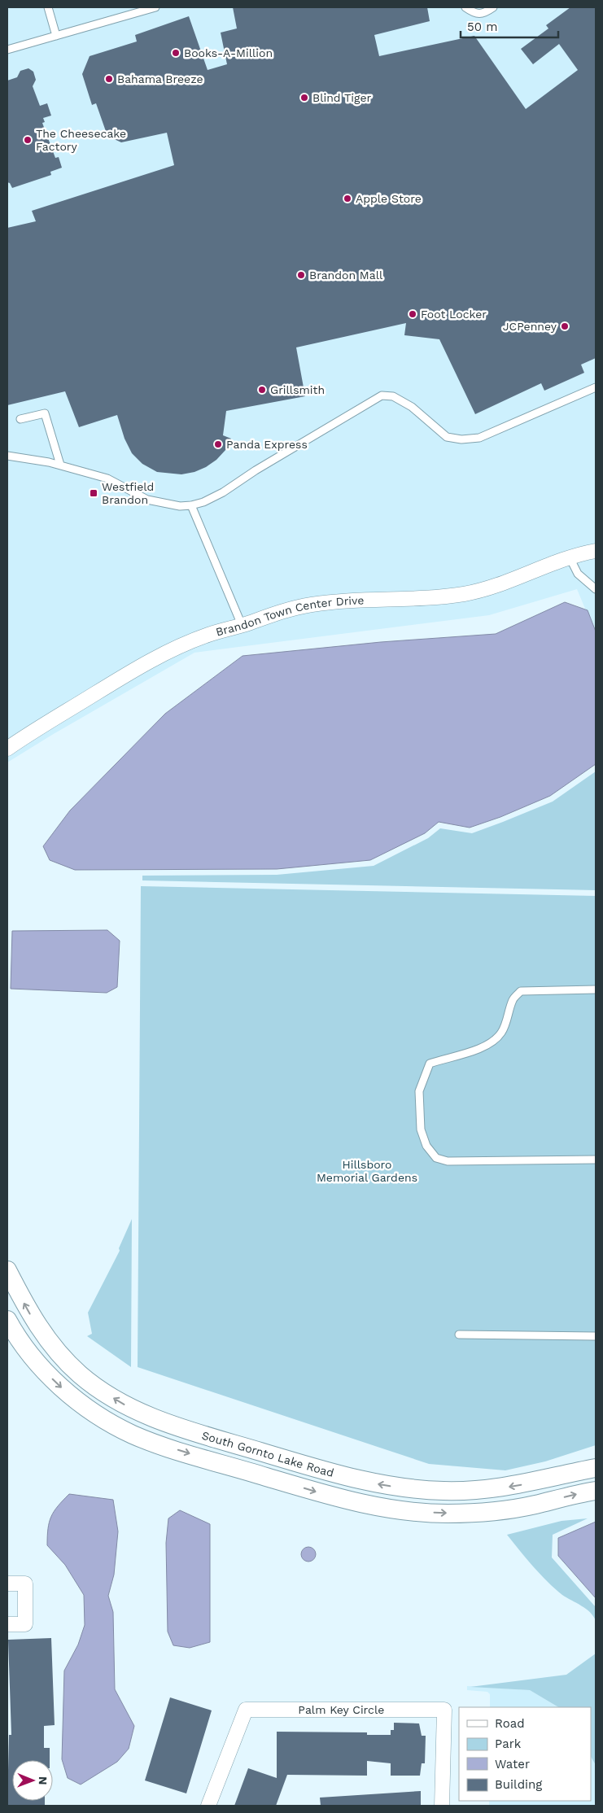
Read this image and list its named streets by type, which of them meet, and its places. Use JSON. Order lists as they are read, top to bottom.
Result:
{
  "streets": {
    "street": ["Brandon Town Center Drive", "South Gornto Lake Road", "Palm Key Circle"]
  },
  "parks": ["Hillsboro Memorial Gardens"],
  "places": {
    "other": [
      "Books-A-Million",
      "Bahama Breeze",
      "Blind Tiger",
      "The Cheesecake Factory",
      "Apple Store",
      "Brandon Mall",
      "Foot Locker",
      "JCPenney",
      "Grillsmith",
      "Panda Express"
    ],
    "transit": ["Westfield Brandon"]
  },
  "legend": [
    "Road",
    "Park",
    "Water",
    "Building"
  ],
  "scale_bar": "50 m",
  "north": "right"
}
